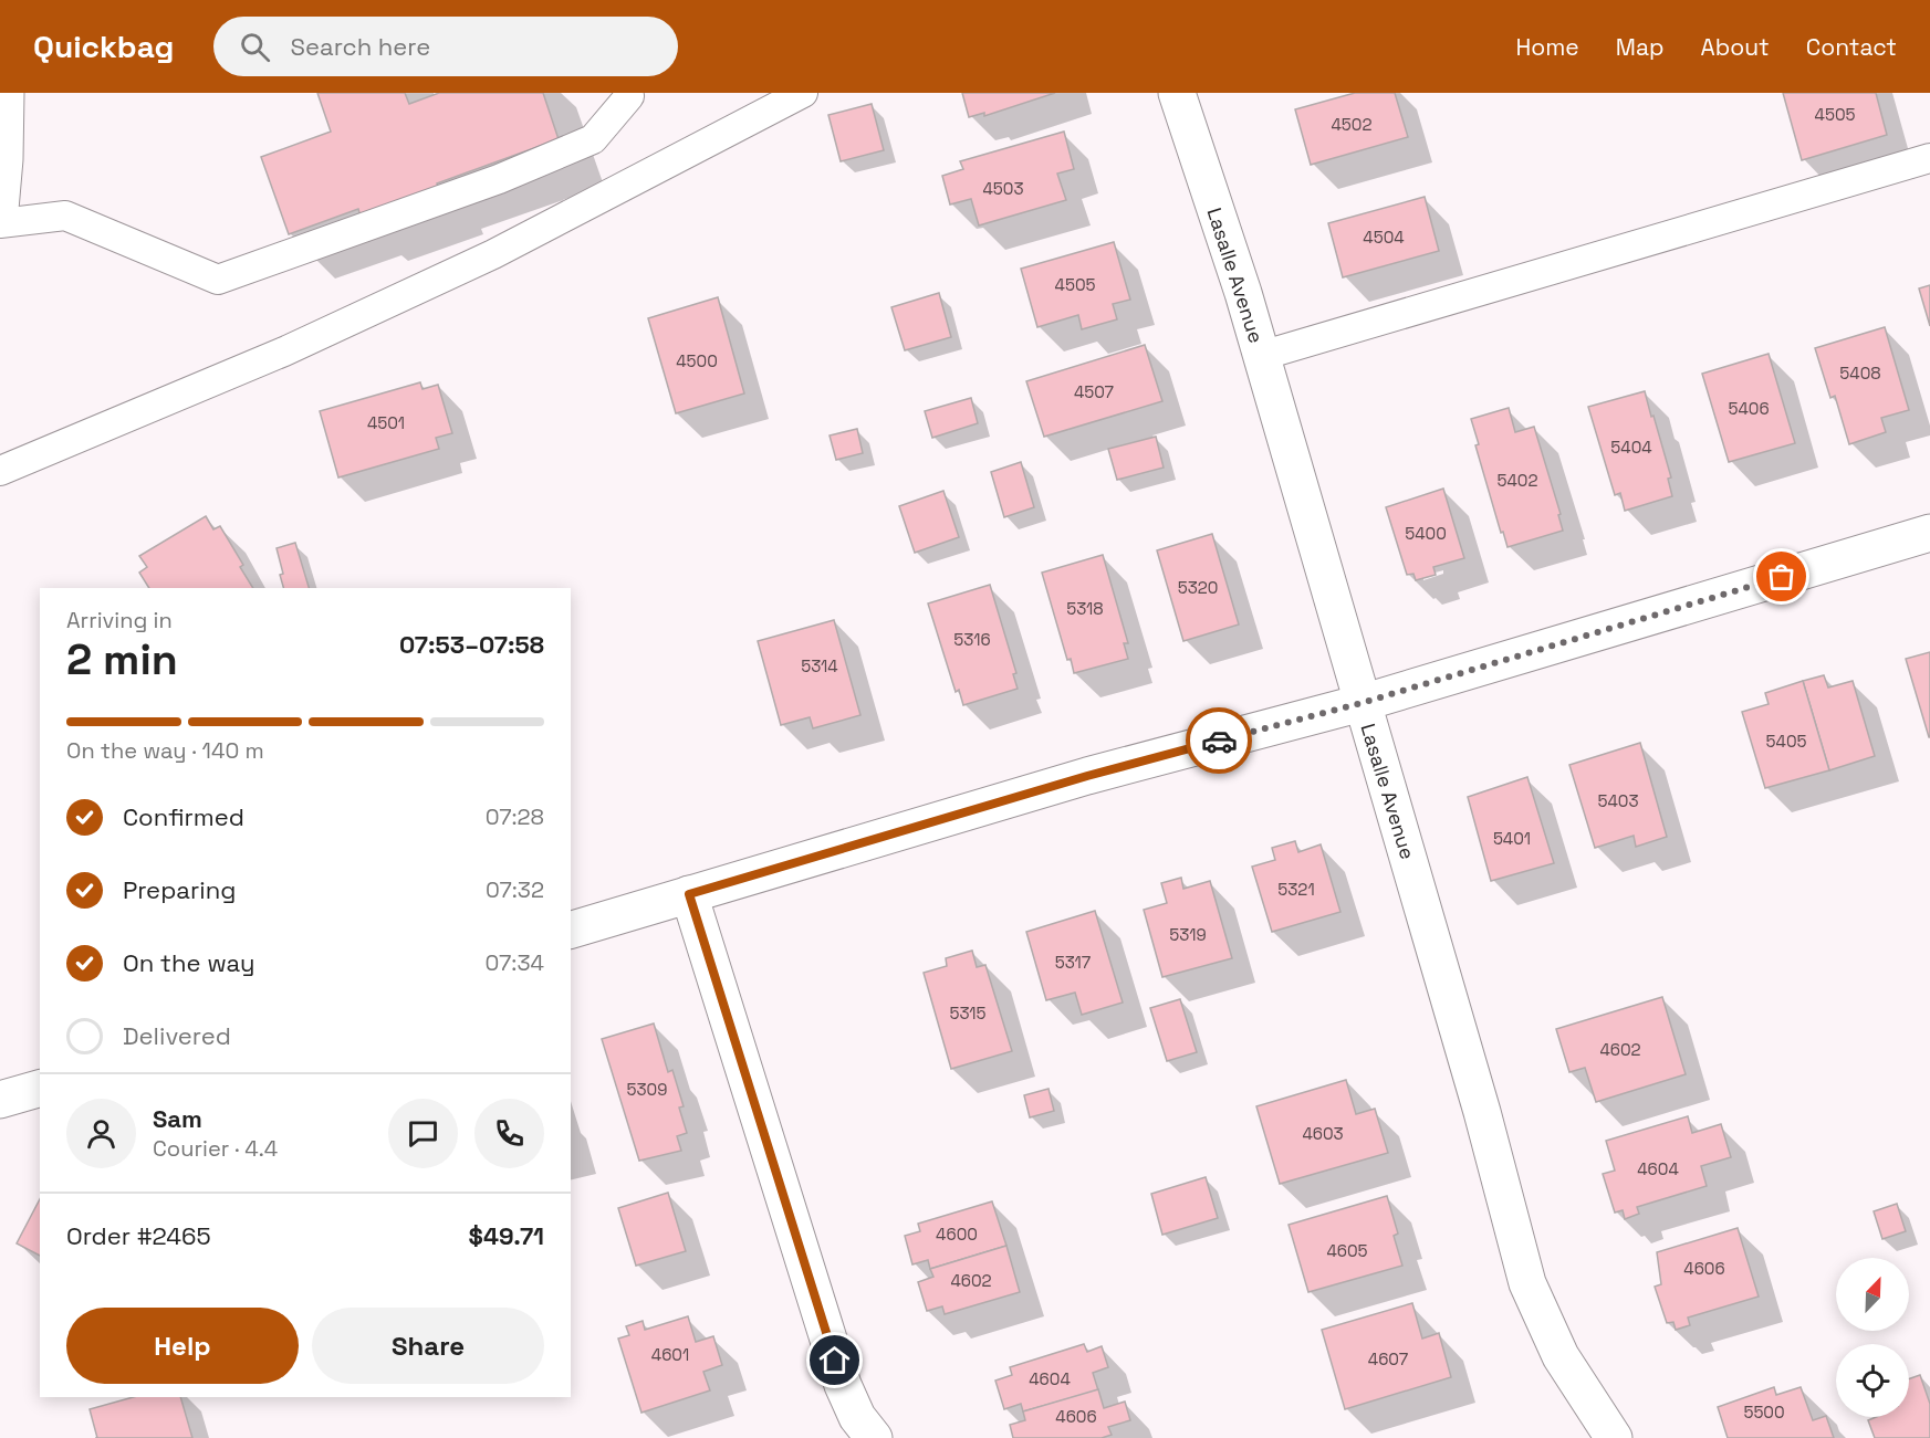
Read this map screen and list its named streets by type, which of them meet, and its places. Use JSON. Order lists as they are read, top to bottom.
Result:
{
  "streets": {
    "street": ["Lasalle Avenue"]
  },
  "house_numbers": [
    "4505",
    "4502",
    "4503",
    "4504",
    "4505",
    "4500",
    "5408",
    "4507",
    "5406",
    "4501",
    "5404",
    "5402",
    "5400",
    "5320",
    "5318",
    "5316",
    "5314",
    "5405",
    "5403",
    "5401",
    "5321",
    "5319",
    "5317",
    "5315",
    "4602",
    "5309",
    "4603",
    "4604",
    "4600",
    "4605",
    "4606",
    "4602",
    "4601",
    "4607",
    "4604",
    "5500",
    "4606"
  ],
  "north": "top right",
  "page": {
    "header": "Quickbag",
    "search": "Search here",
    "nav": [
      "Home",
      "Map",
      "About",
      "Contact"
    ],
    "heading": ["2 min", "Arriving in", "07:53–07:58"],
    "panel": [
      "Sam",
      "Courier · 4.4",
      "Order #2465",
      "$49.71"
    ],
    "bar": "On the way · 140 m",
    "list": [
      ["Confirmed", "07:28"],
      ["Preparing", "07:32"],
      ["On the way", "07:34"],
      "Delivered"
    ],
    "buttons": ["Help", "Share"]
  }
}
